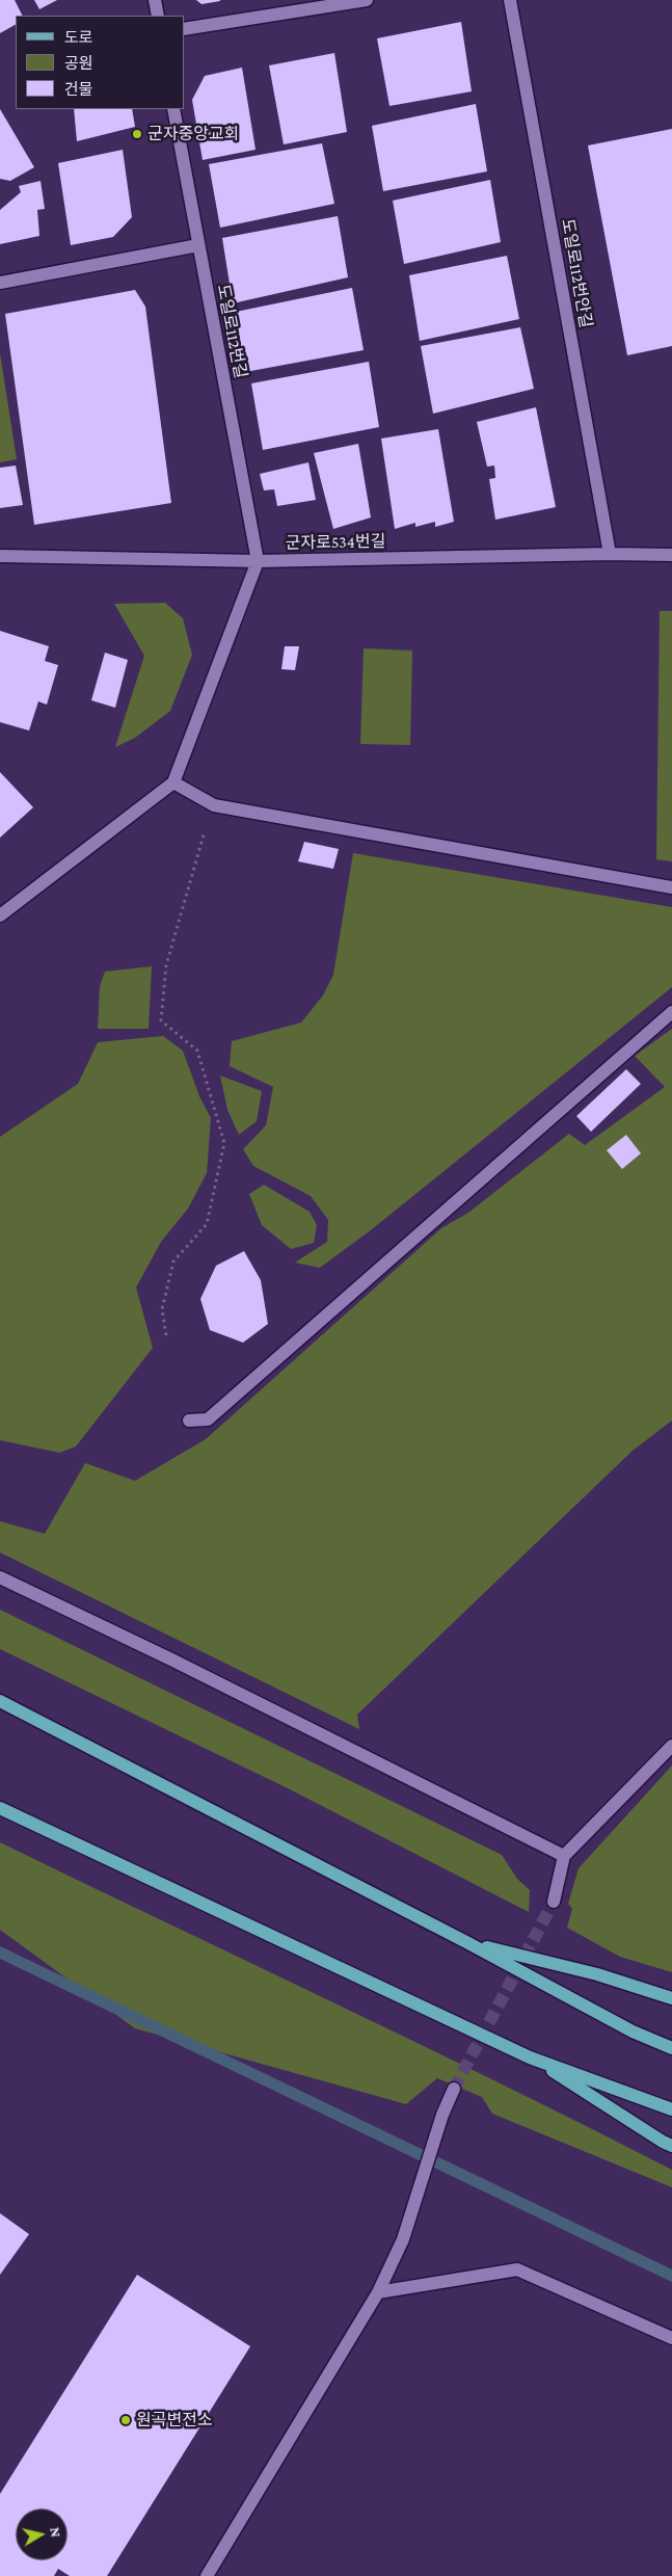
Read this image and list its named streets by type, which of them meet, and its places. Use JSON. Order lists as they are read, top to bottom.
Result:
{
  "streets": {
    "street": ["도일로112번안길", "도일로112번길", "군자로534번길"]
  },
  "crossings": [
    ["도일로112번안길", "군자로534번길"],
    ["도일로112번길", "군자로534번길"]
  ],
  "places": ["군자중앙교회", "원곡변전소"],
  "legend": ["도로", "공원", "건물"],
  "north": "right"
}
